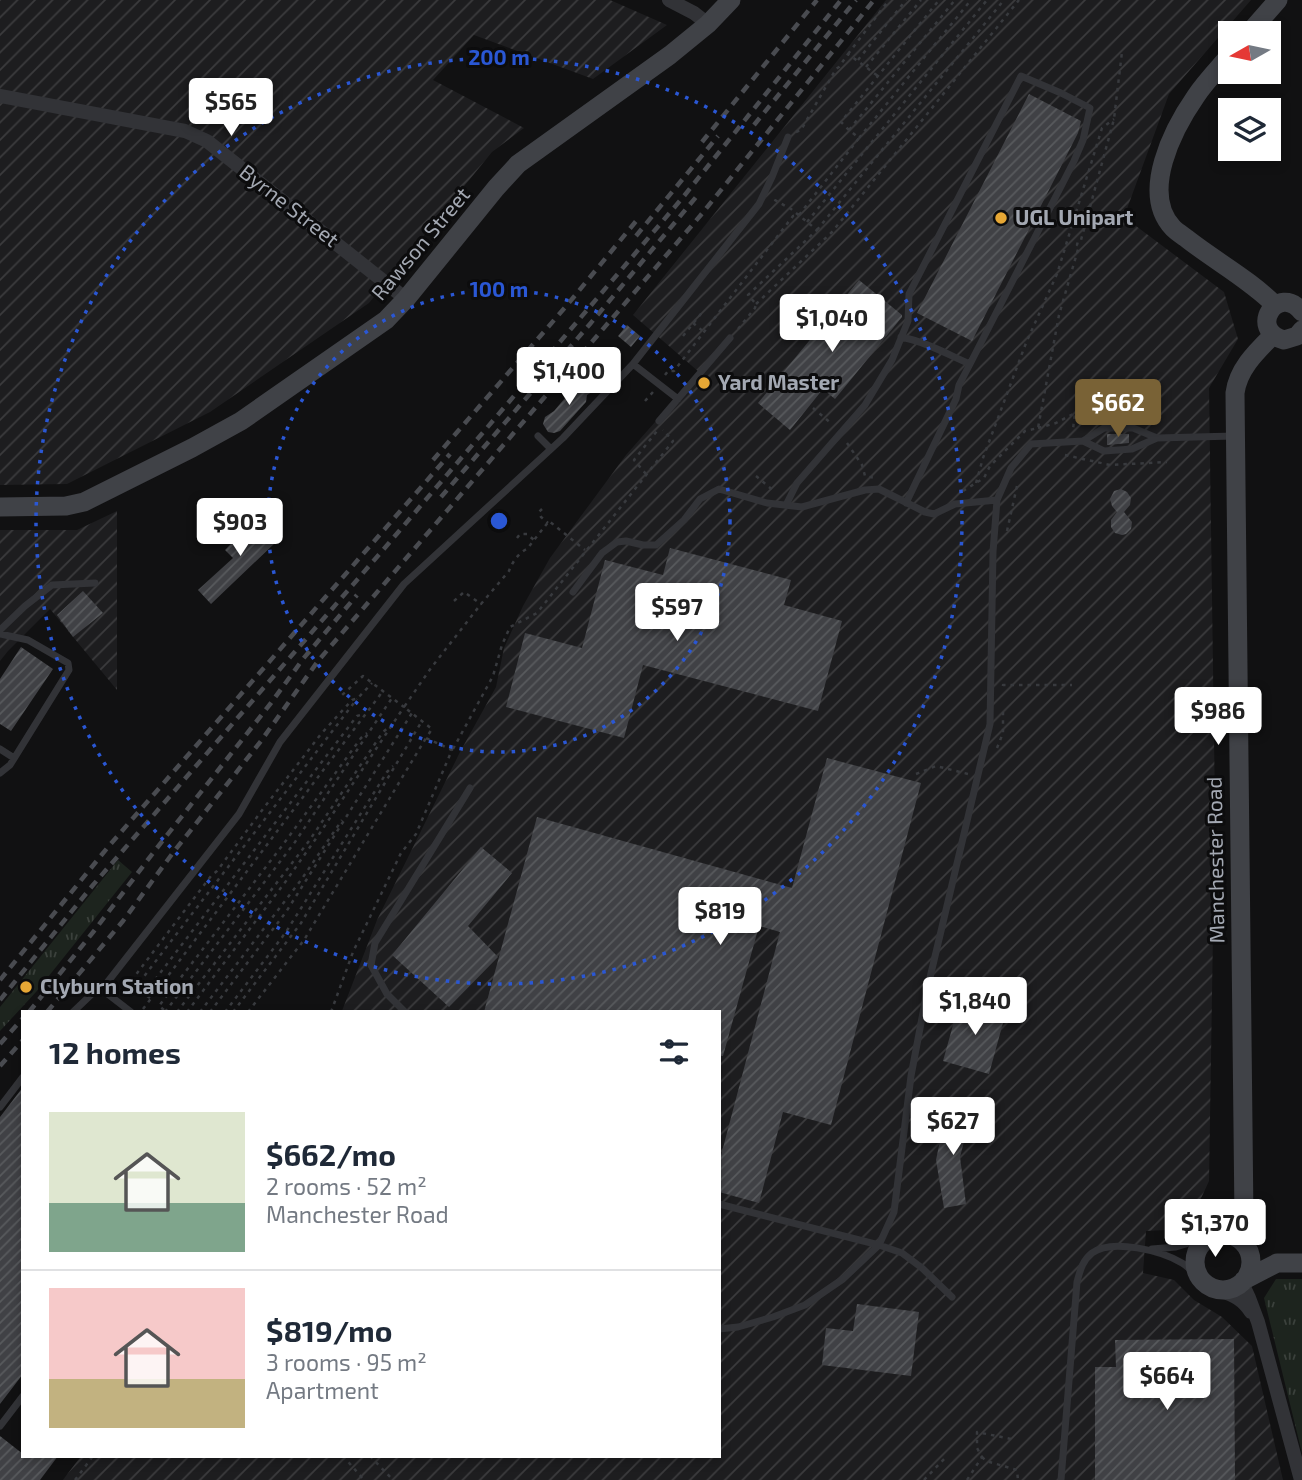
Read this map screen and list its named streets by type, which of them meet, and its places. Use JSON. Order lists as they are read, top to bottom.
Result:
{
  "streets": {
    "main road": ["Rawson Street", "Manchester Road"],
    "street": ["Byrne Street"]
  },
  "crossings": [
    ["Byrne Street", "Rawson Street"]
  ],
  "places": ["UGL Unipart", "Yard Master", "Clyburn Station"],
  "north": "left",
  "page": {
    "price": [
      "$565",
      "$1,040",
      "$1,400",
      "$662",
      "$903",
      "$597",
      "$986",
      "$819",
      "$1,840",
      "$627",
      "$1,370",
      "$664"
    ],
    "heading": "12 homes",
    "list": [
      {
        "name": "$662/mo",
        "note": "2 rooms · 52 m² · Manchester Road"
      },
      {
        "name": "$819/mo",
        "note": "3 rooms · 95 m² · Apartment"
      }
    ]
  },
  "rings": ["200 m", "100 m"]
}
